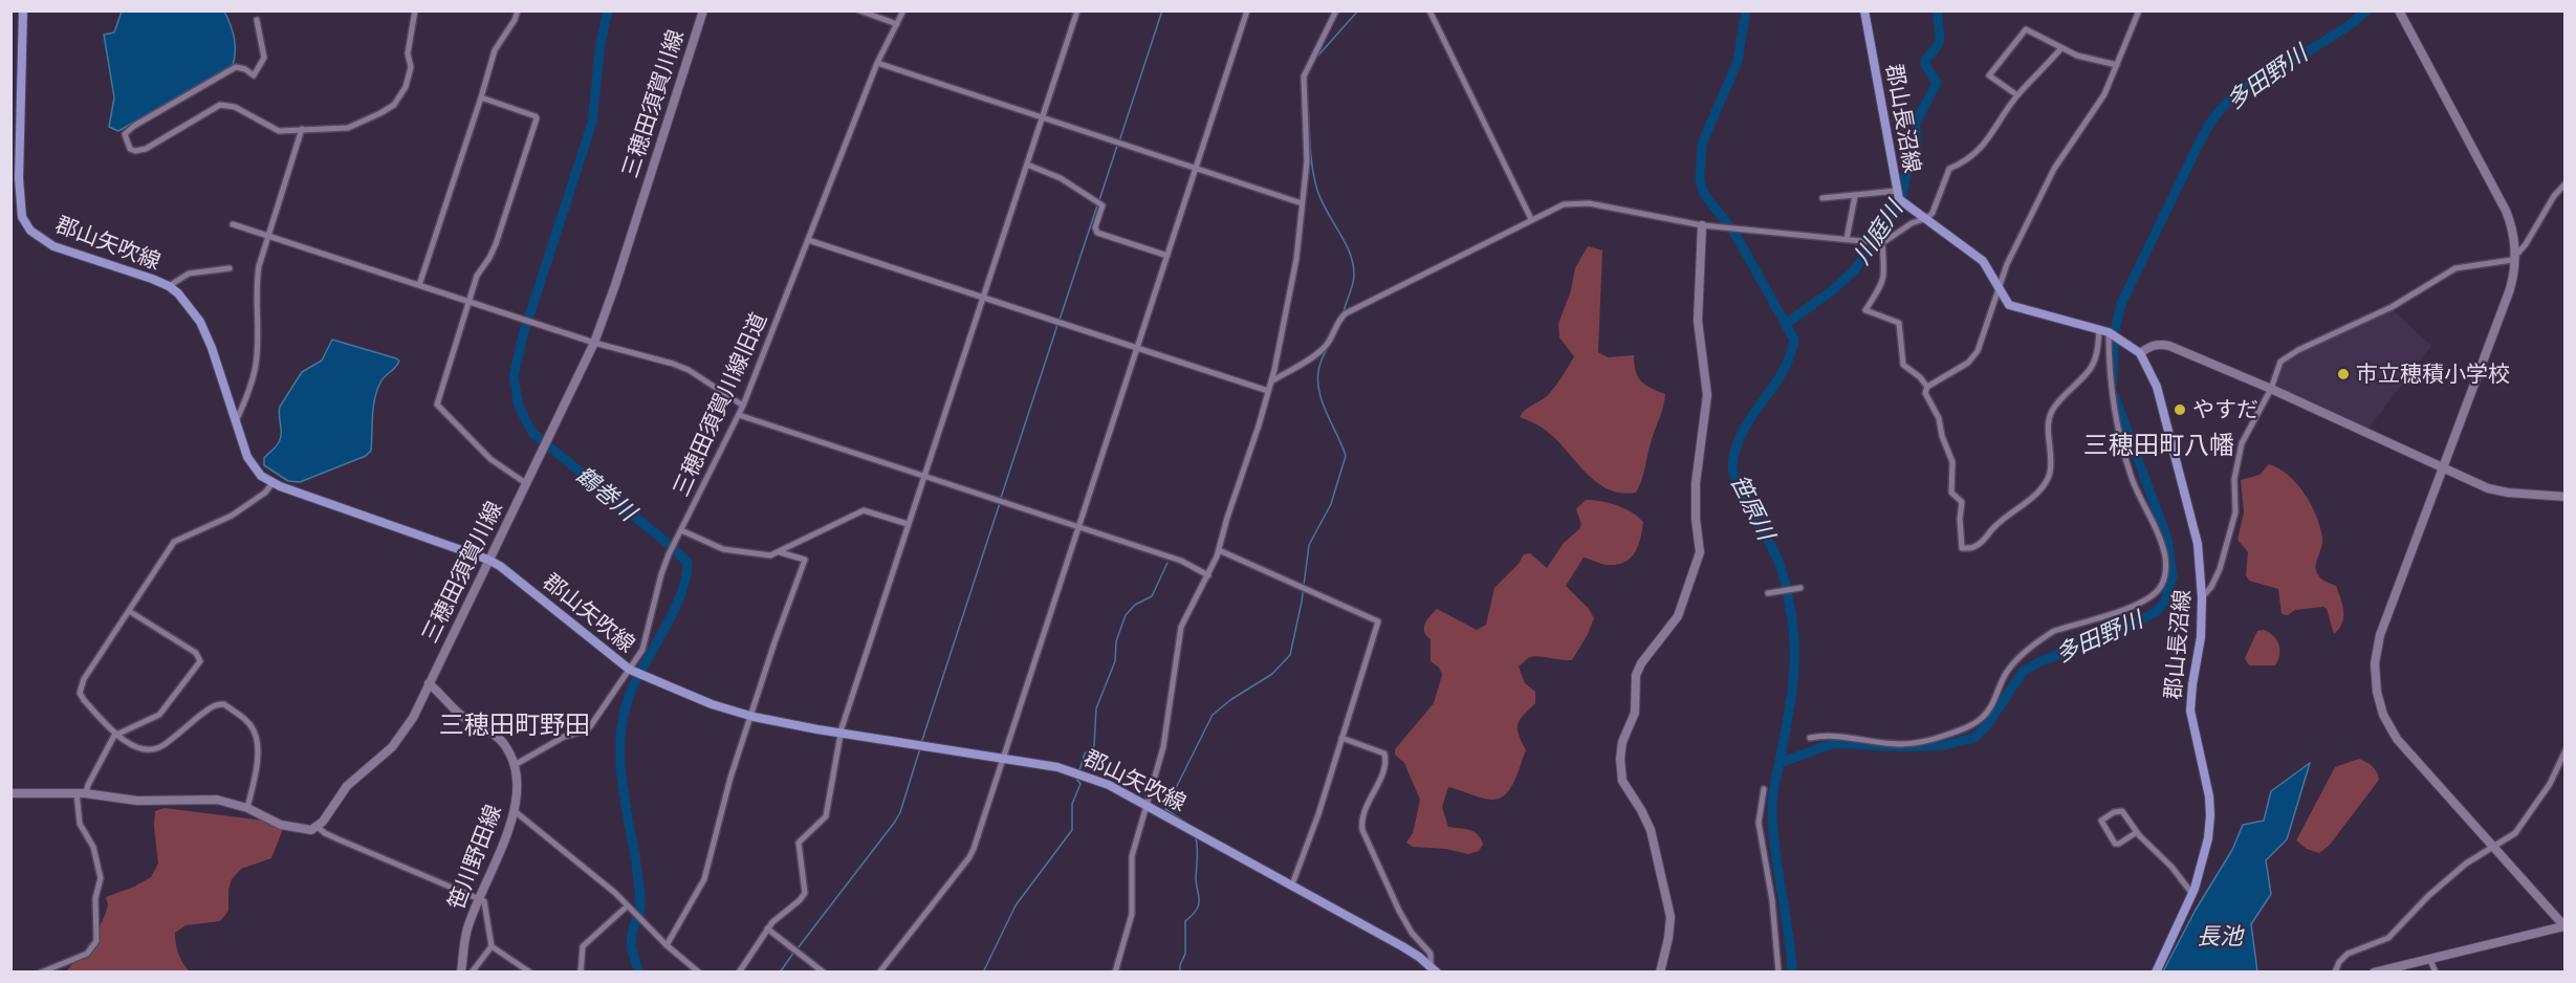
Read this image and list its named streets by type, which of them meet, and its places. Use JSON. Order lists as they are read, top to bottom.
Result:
{
  "streets": {
    "main road": ["郡山長沼線", "郡山矢吹線"],
    "street": ["三穂田須賀川線", "三穂田須賀川線旧道", "笹川野田線"]
  },
  "crossings": [
    ["三穂田須賀川線", "郡山矢吹線"],
    ["三穂田須賀川線", "笹川野田線"],
    ["郡山矢吹線", "三穂田須賀川線旧道"],
    ["三穂田須賀川線旧道", "笹川野田線"]
  ],
  "districts": ["三穂田町八幡", "三穂田町野田"],
  "water": [
    "多田野川",
    "川庭川",
    "鶴巻川",
    "笹原川",
    "長池"
  ],
  "places": ["市立穂積小学校", "やすだ"]
}
